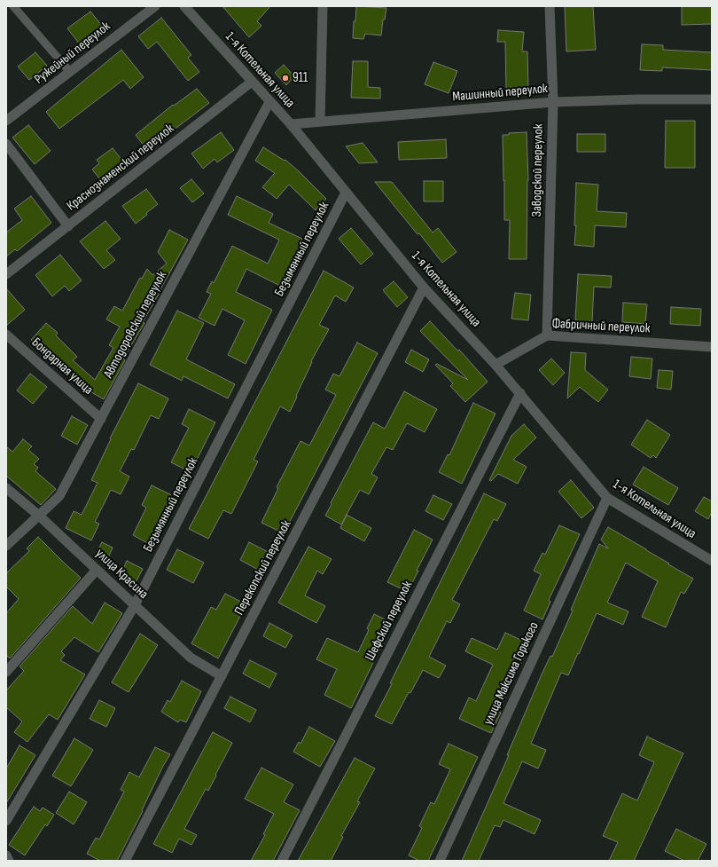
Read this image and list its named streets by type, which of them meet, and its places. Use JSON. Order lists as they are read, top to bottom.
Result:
{
  "streets": {
    "street": [
      "Ружейный переулок",
      "1-я Котельная улица",
      "Машинный переулок",
      "Краснознаменский переулок",
      "Заводской переулок",
      "Безымянный переулок",
      "Автодоровский переулок",
      "Фабричный переулок",
      "Бондарная улица",
      "Перекопский переулок",
      "улица Красина",
      "Шефский переулок",
      "улица Максима Горького"
    ]
  },
  "crossings": [
    ["1-я Котельная улица", "Машинный переулок"],
    ["1-я Котельная улица", "Краснознаменский переулок"],
    ["1-я Котельная улица", "Безымянный переулок"],
    ["1-я Котельная улица", "Автодоровский переулок"],
    ["1-я Котельная улица", "Фабричный переулок"],
    ["1-я Котельная улица", "Перекопский переулок"],
    ["1-я Котельная улица", "Шефский переулок"],
    ["1-я Котельная улица", "улица Максима Горького"],
    ["Машинный переулок", "Заводской переулок"],
    ["Заводской переулок", "Фабричный переулок"],
    ["Безымянный переулок", "улица Красина"],
    ["Автодоровский переулок", "Бондарная улица"],
    ["Автодоровский переулок", "улица Красина"],
    ["Перекопский переулок", "улица Красина"]
  ],
  "places": ["911"]
}
